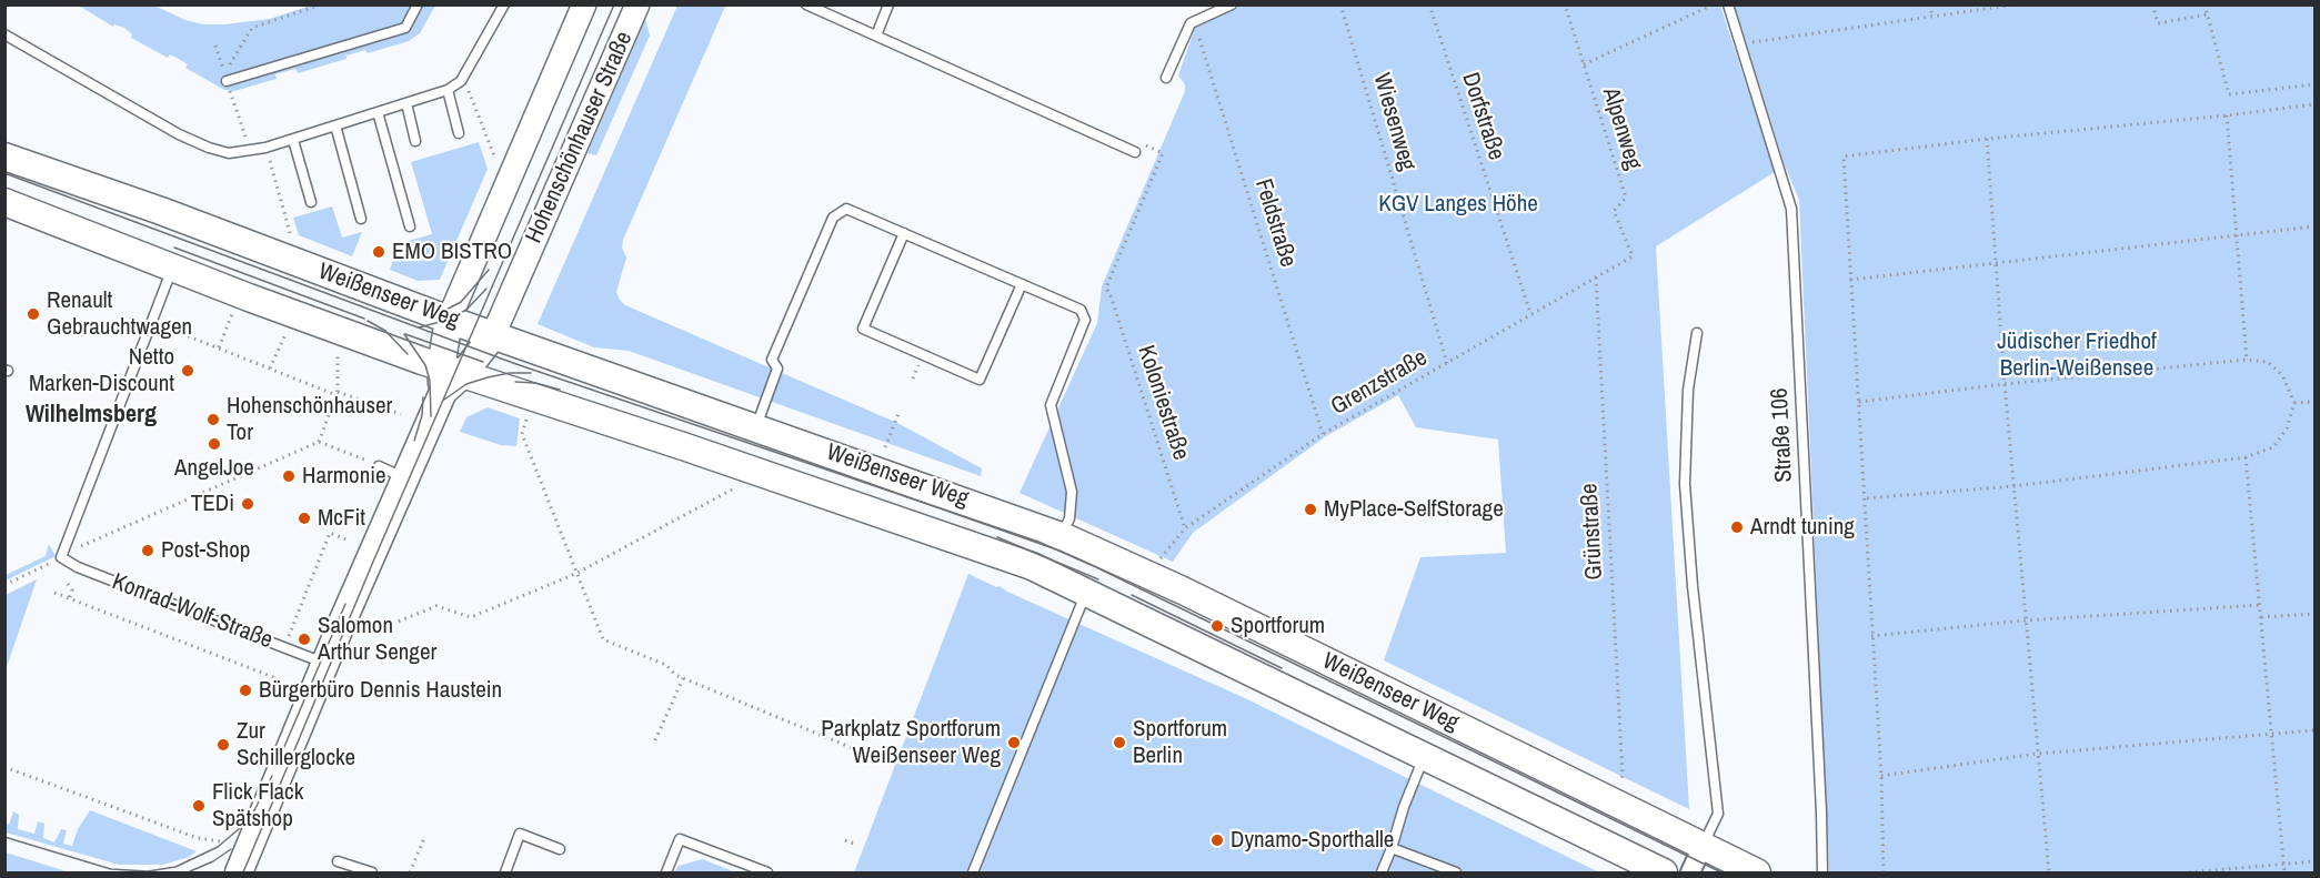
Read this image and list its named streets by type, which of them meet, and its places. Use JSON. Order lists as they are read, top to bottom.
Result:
{
  "streets": {
    "main road": ["Hohenschönhauser Straße", "Weißenseer Weg"],
    "lane": ["Straße 106", "Konrad-Wolf-Straße"],
    "path": [
      "Dorfstraße",
      "Wiesenweg",
      "Alpenweg",
      "Feldstraße",
      "Grenzstraße",
      "Koloniestraße",
      "Grünstraße"
    ]
  },
  "crossings": [
    ["Dorfstraße", "Grenzstraße"],
    ["Wiesenweg", "Grenzstraße"],
    ["Alpenweg", "Grenzstraße"],
    ["Hohenschönhauser Straße", "Weißenseer Weg"],
    ["Feldstraße", "Grenzstraße"],
    ["Grenzstraße", "Koloniestraße"],
    ["Grenzstraße", "Grünstraße"]
  ],
  "districts": ["Wilhelmsberg"],
  "parks": ["KGV Langes Höhe", "Jüdischer Friedhof Berlin-Weißensee"],
  "places": [
    "EMO BISTRO",
    "Renault Gebrauchtwagen",
    "Netto Marken-Discount",
    "Hohenschönhauser Tor",
    "AngelJoe",
    "Harmonie",
    "TEDi",
    "MyPlace-SelfStorage",
    "McFit",
    "Arndt tuning",
    "Post-Shop",
    "Sportforum",
    "Salomon Arthur Senger",
    "Bürgerbüro Dennis Haustein",
    "Parkplatz Sportforum Weißenseer Weg",
    "Sportforum Berlin",
    "Zur Schillerglocke",
    "Flick Flack Spätshop",
    "Dynamo-Sporthalle"
  ]
}
